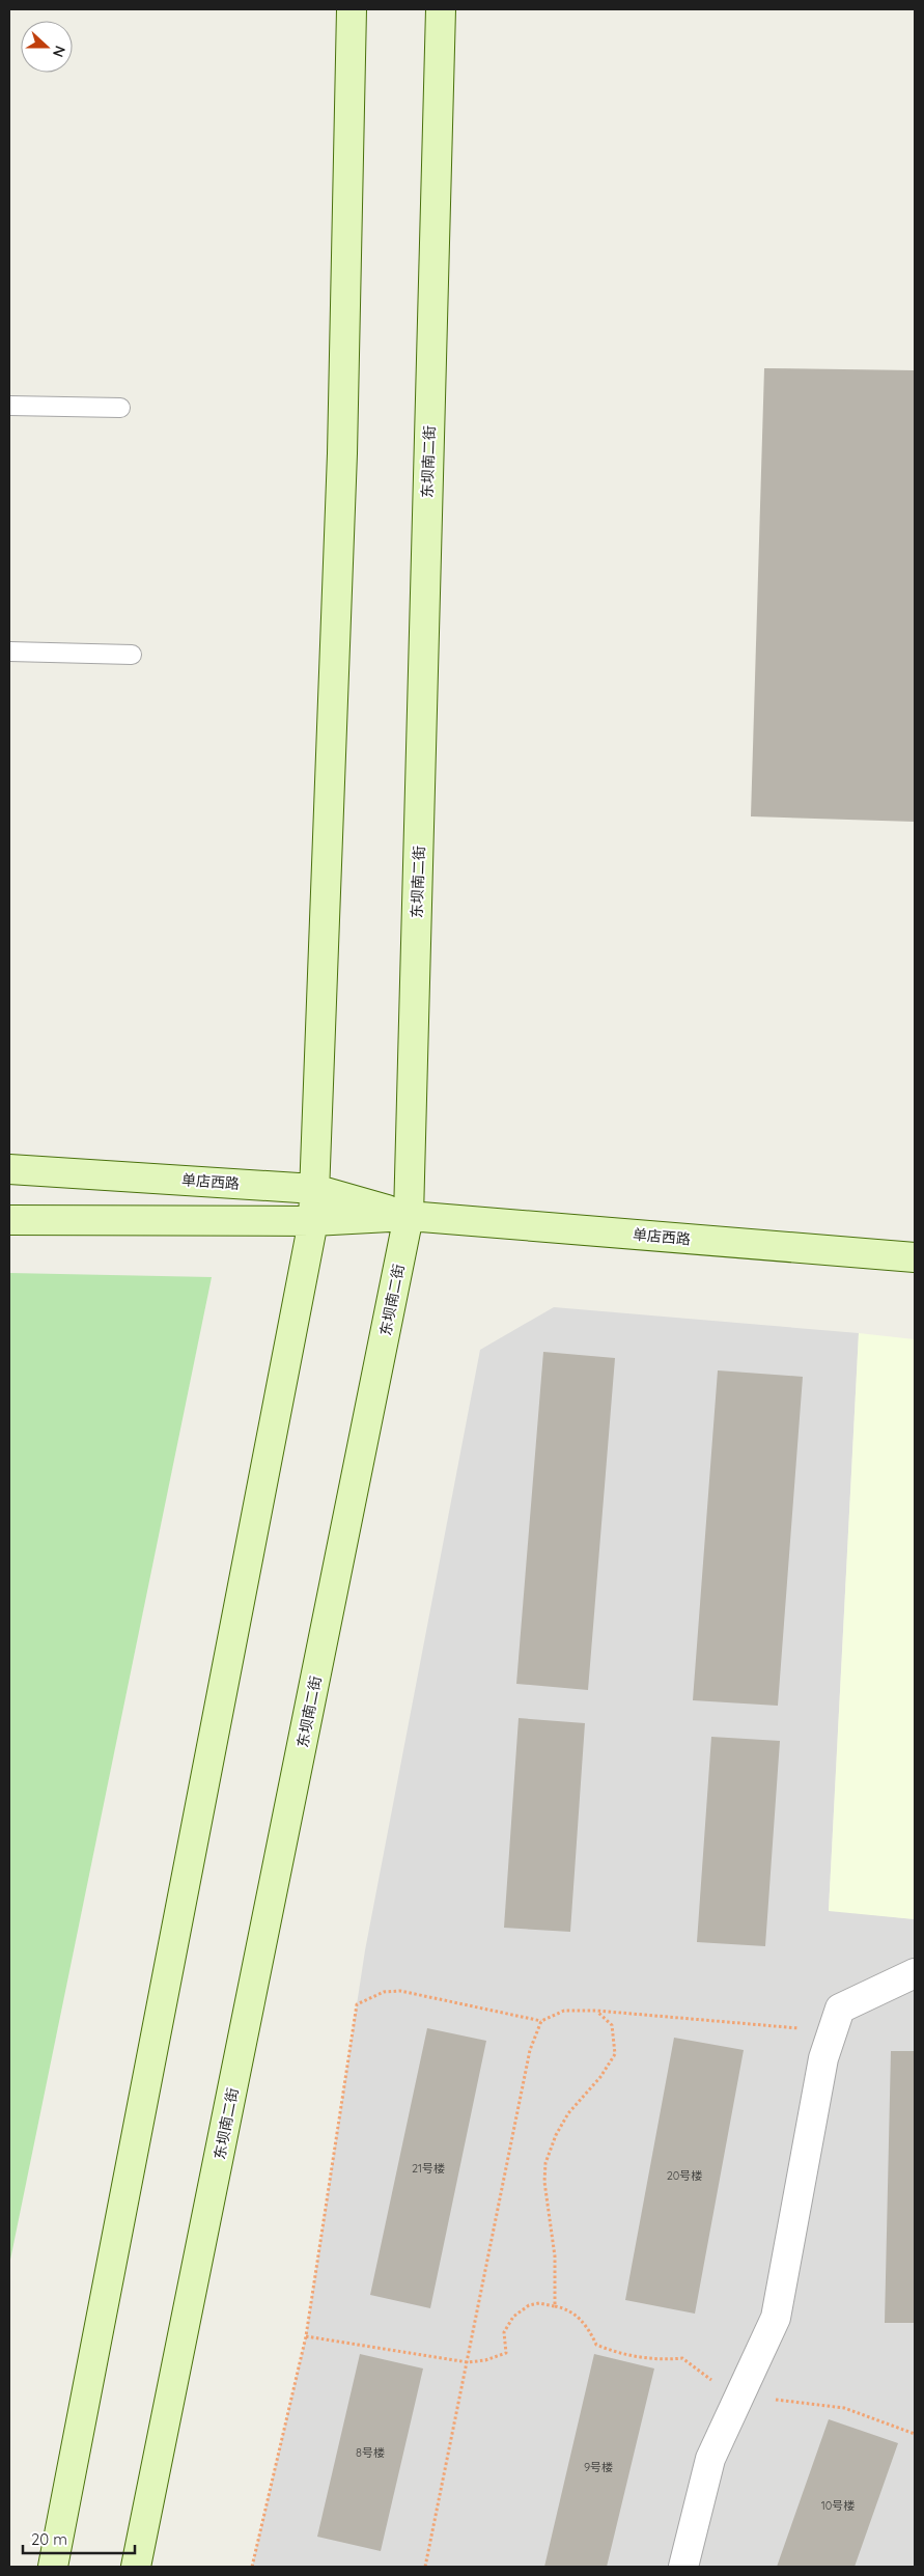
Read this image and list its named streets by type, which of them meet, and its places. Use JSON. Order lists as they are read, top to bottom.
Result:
{
  "streets": {
    "main road": ["东坝南二街", "单店西路"]
  },
  "crossings": [
    ["东坝南二街", "单店西路"]
  ],
  "house_numbers": [
    "21号楼",
    "20号楼",
    "8号楼",
    "9号楼",
    "10号楼"
  ],
  "scale_bar": "20 m",
  "north": "right"
}
